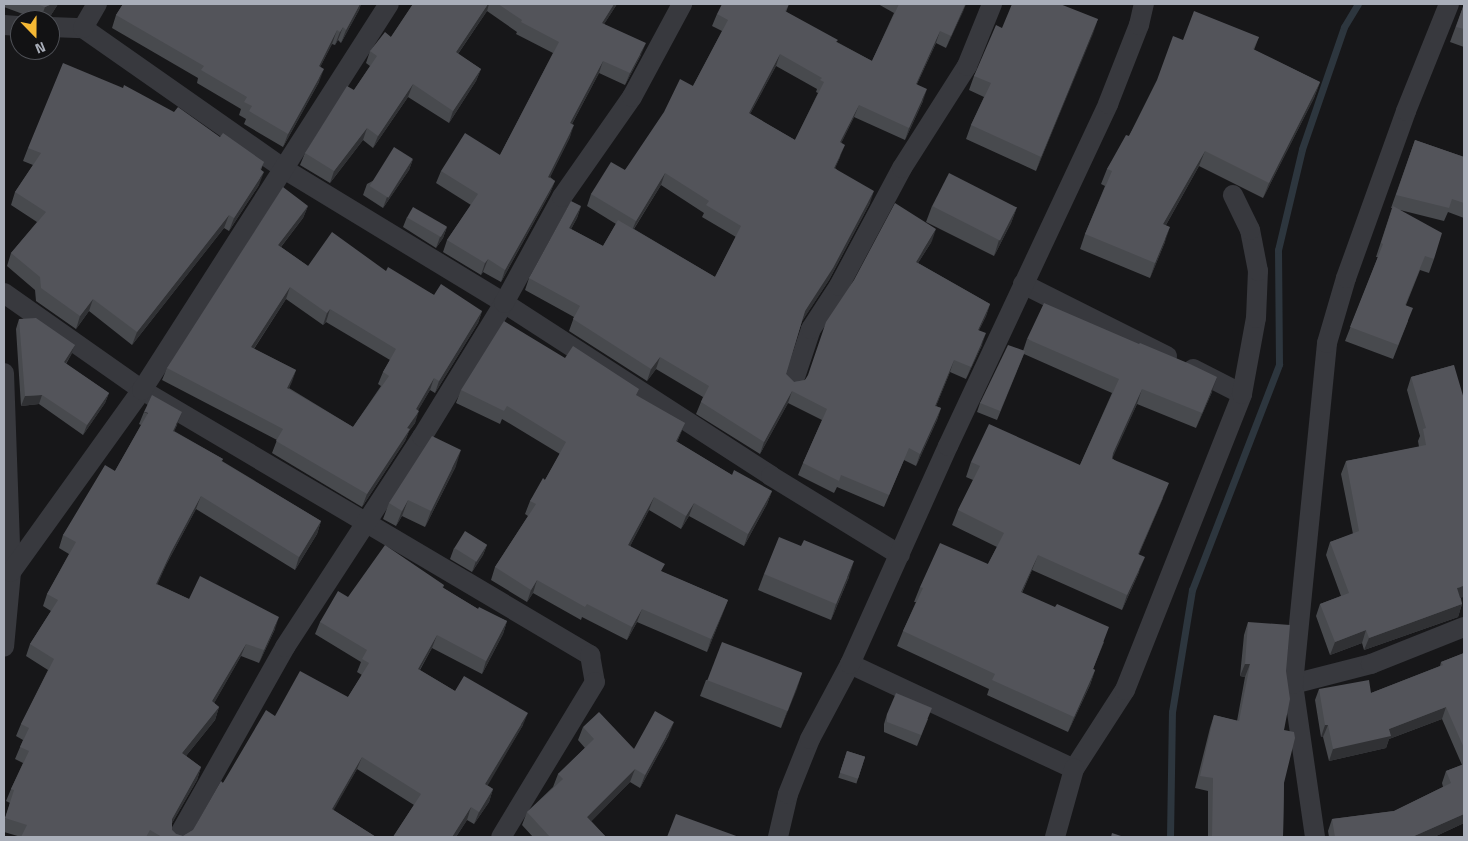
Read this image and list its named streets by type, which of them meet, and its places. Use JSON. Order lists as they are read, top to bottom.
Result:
{
  "north": "bottom"
}
